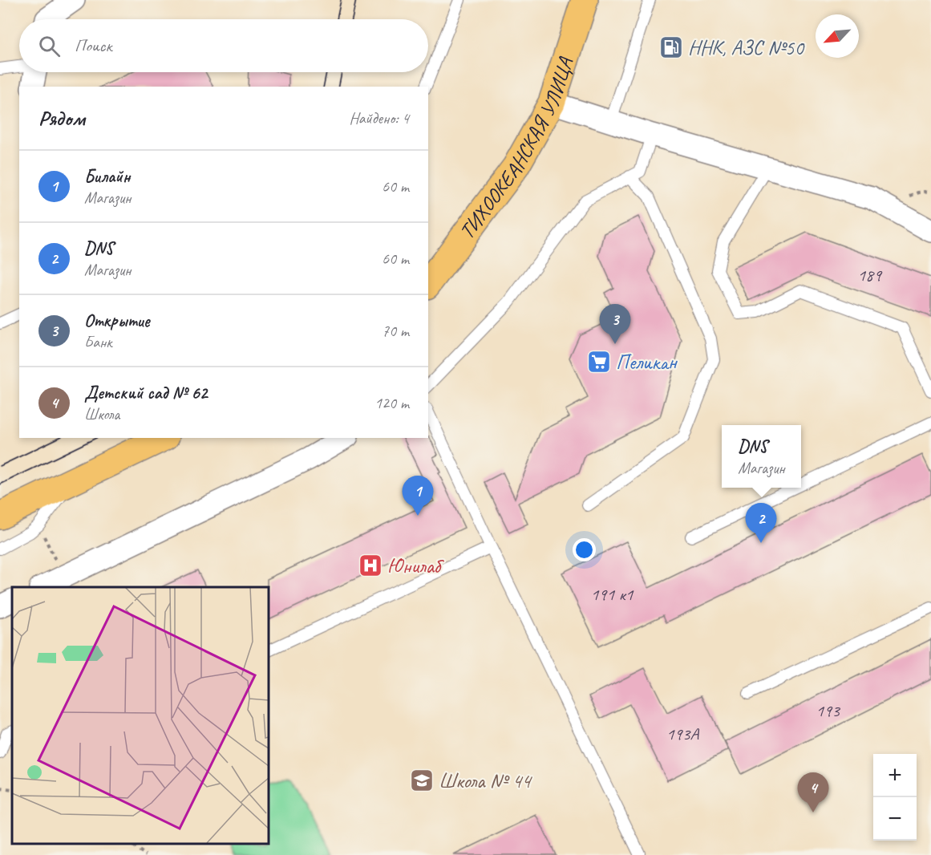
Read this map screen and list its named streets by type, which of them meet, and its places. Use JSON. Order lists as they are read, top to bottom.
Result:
{
  "streets": {
    "main road": ["ТИХООКЕАНСКАЯ УЛИЦА"]
  },
  "places": {
    "fuel station": ["ННК, АЗС №50"],
    "supermarket": ["Пеликан"],
    "hospital": ["Юнилаб"],
    "school or university": ["Школа № 44"]
  },
  "house_numbers": [
    "189",
    "191 к1",
    "193",
    "193А"
  ],
  "north": "bottom left",
  "page": {
    "search": "Поиск",
    "heading": ["Рядом", "Найдено: 4"],
    "list": [
      {
        "mark": "1",
        "name": "Билайн",
        "note": "Магазин",
        "value": "60 m"
      },
      {
        "mark": "2",
        "name": "DNS",
        "note": "Магазин",
        "value": "60 m"
      },
      {
        "mark": "3",
        "name": "Открытие",
        "note": "Банк",
        "value": "70 m"
      },
      {
        "mark": "4",
        "name": "Детский сад № 62",
        "note": "Школа",
        "value": "120 m"
      }
    ],
    "pins": [
      "3",
      "1",
      "2",
      "4"
    ],
    "popup": ["DNS", "Магазин"],
    "map_buttons": ["+", "−"]
  }
}
